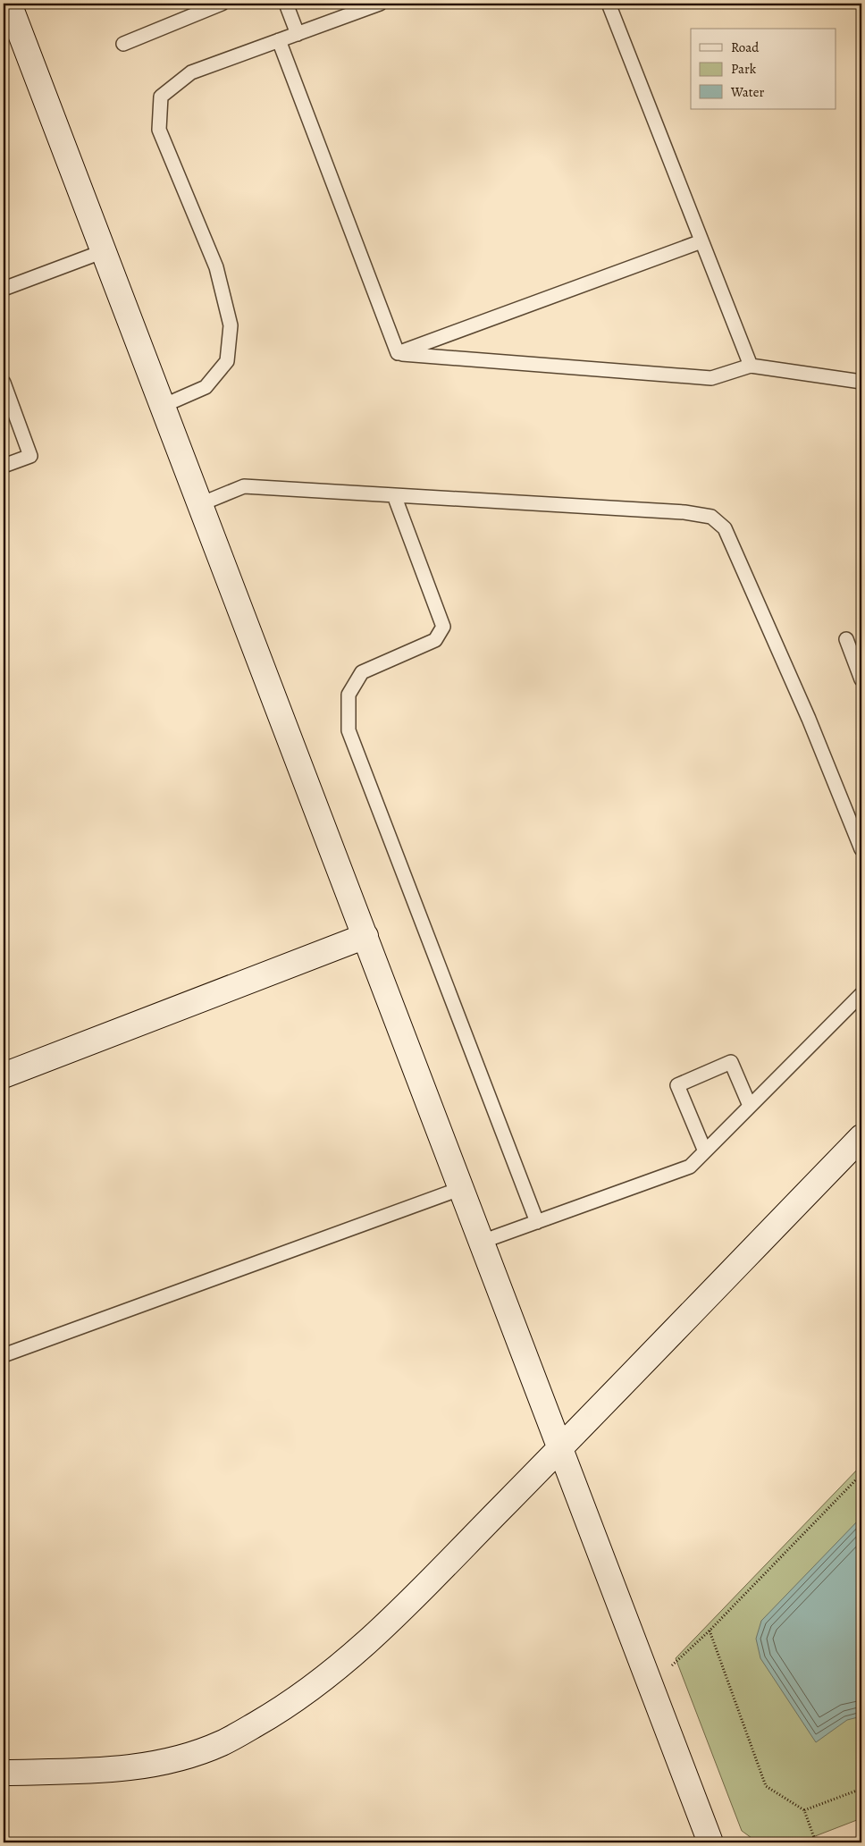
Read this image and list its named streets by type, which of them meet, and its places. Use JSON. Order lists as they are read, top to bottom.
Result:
{
  "legend": ["Road", "Park", "Water"]
}
